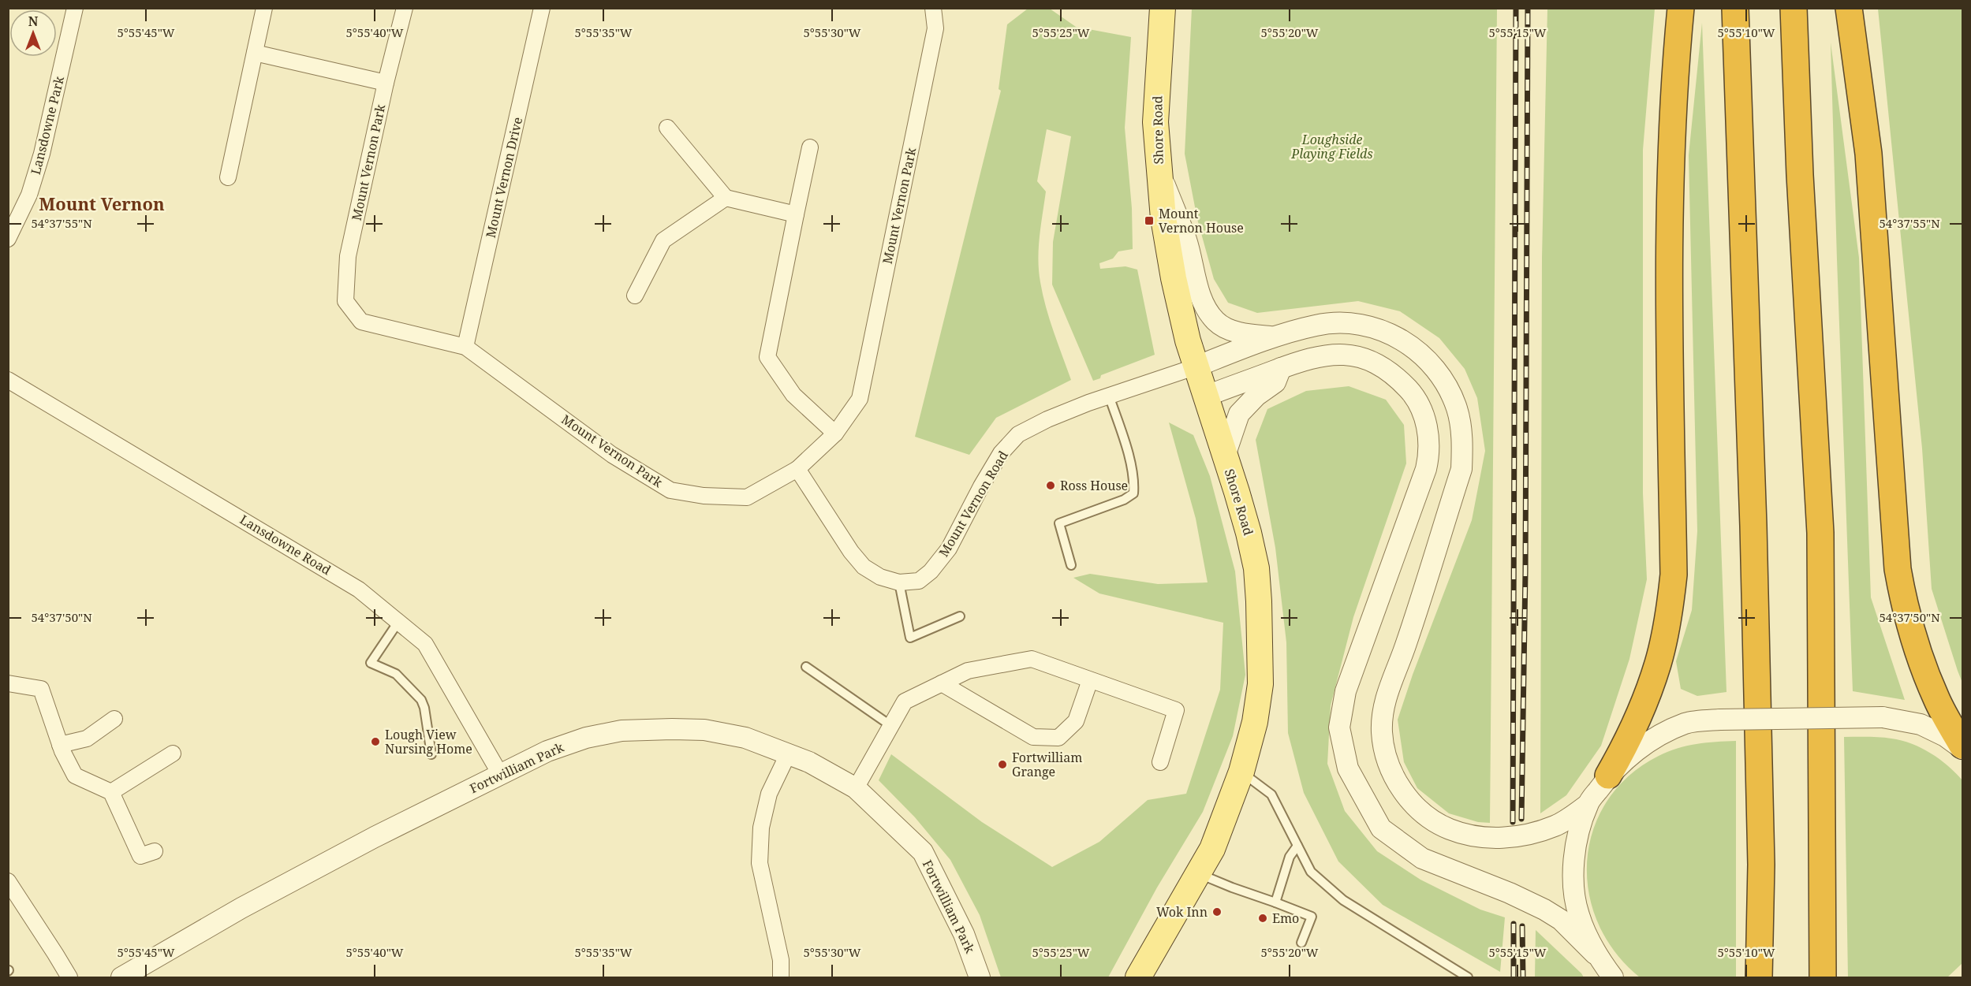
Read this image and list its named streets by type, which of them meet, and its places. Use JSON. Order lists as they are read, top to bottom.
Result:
{
  "streets": {
    "main road": ["Shore Road"],
    "street": [
      "Lansdowne Park",
      "Mount Vernon Park",
      "Mount Vernon Drive",
      "Mount Vernon Road",
      "Lansdowne Road",
      "Fortwilliam Park"
    ]
  },
  "crossings": [
    ["Shore Road", "Mount Vernon Road"],
    ["Mount Vernon Park", "Mount Vernon Drive"],
    ["Mount Vernon Park", "Mount Vernon Road"],
    ["Lansdowne Road", "Fortwilliam Park"]
  ],
  "districts": ["Mount Vernon"],
  "parks": ["Loughside Playing Fields"],
  "places": {
    "transit": ["Mount Vernon House"],
    "other": [
      "Ross House",
      "Lough View Nursing Home",
      "Fortwilliam Grange",
      "Wok Inn",
      "Emo"
    ]
  },
  "north": "top",
  "coordinates": [
    "5°55'45\"W",
    "5°55'40\"W",
    "5°55'35\"W",
    "5°55'30\"W",
    "5°55'25\"W",
    "5°55'20\"W",
    "5°55'15\"W",
    "5°55'10\"W",
    "54°37'55\"N",
    "54°37'50\"N"
  ]
}
